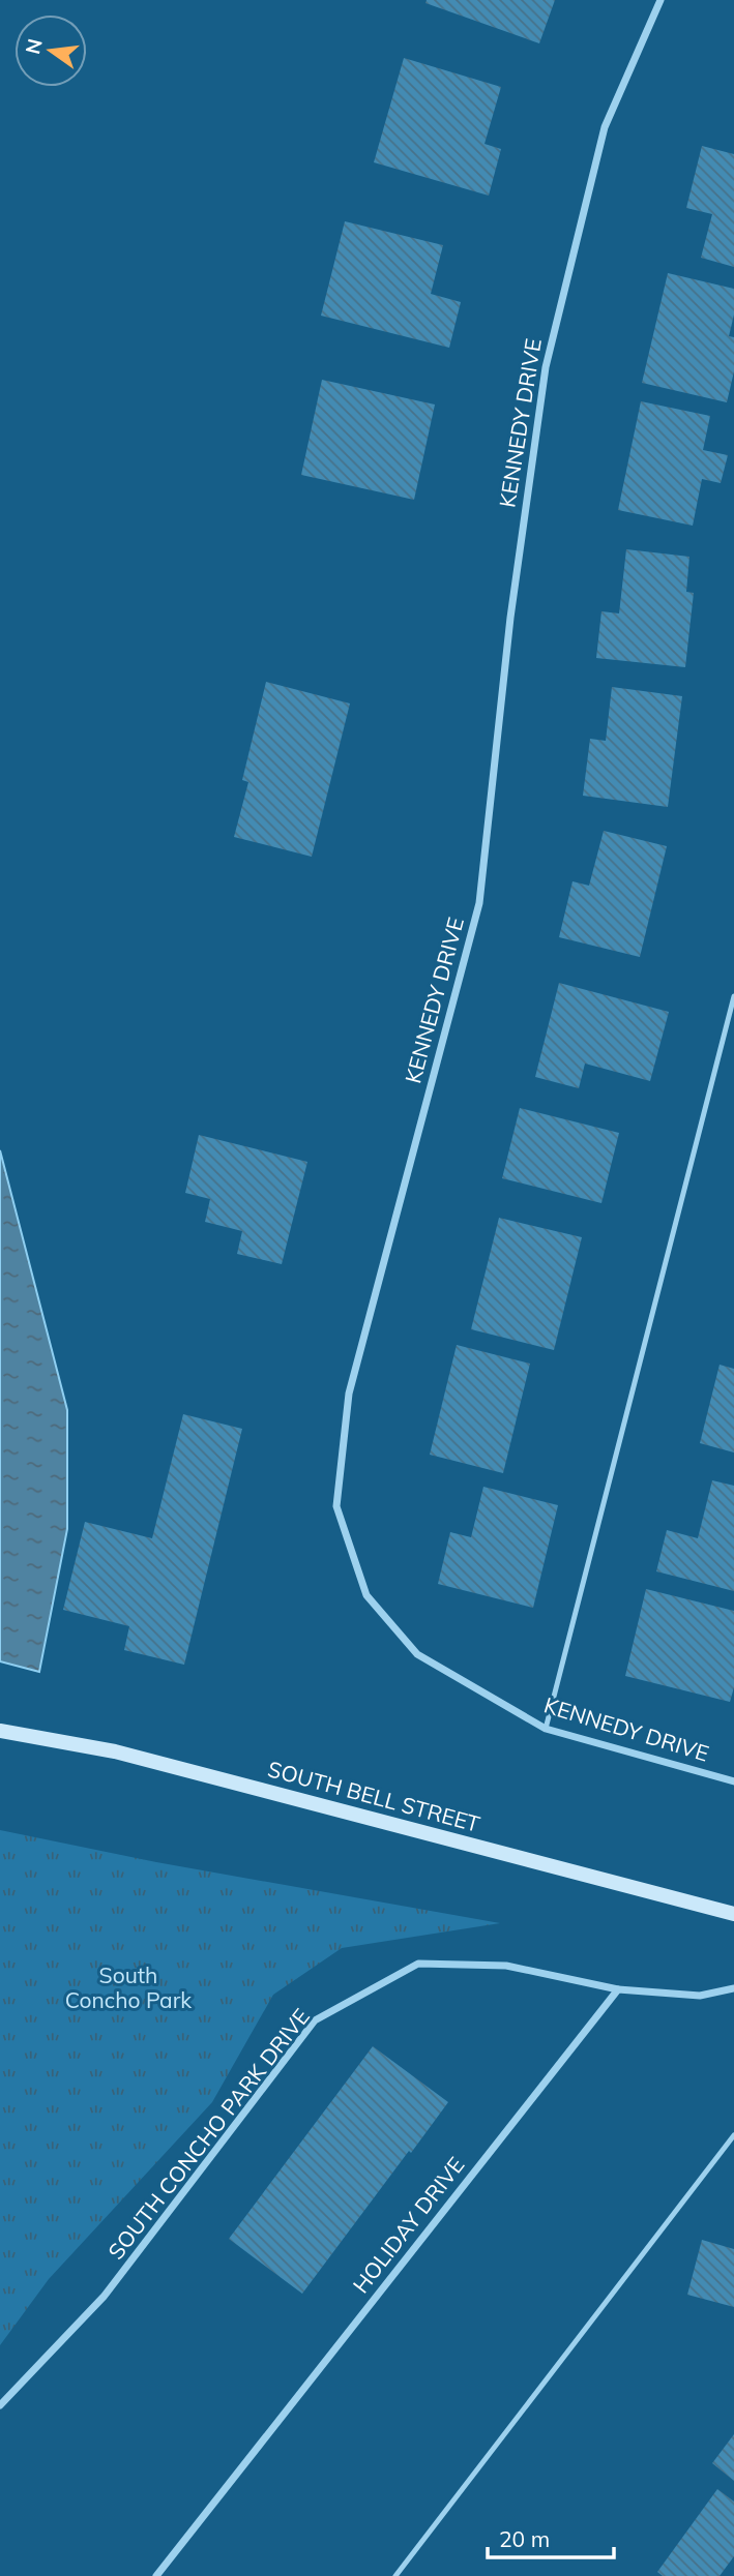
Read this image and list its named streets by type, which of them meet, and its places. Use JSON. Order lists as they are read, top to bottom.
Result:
{
  "streets": {
    "main road": ["SOUTH BELL STREET"],
    "street": ["KENNEDY DRIVE", "SOUTH CONCHO PARK DRIVE", "HOLIDAY DRIVE"]
  },
  "crossings": [
    ["SOUTH CONCHO PARK DRIVE", "HOLIDAY DRIVE"]
  ],
  "parks": ["South Concho Park"],
  "scale_bar": "20 m",
  "north": "left"
}
